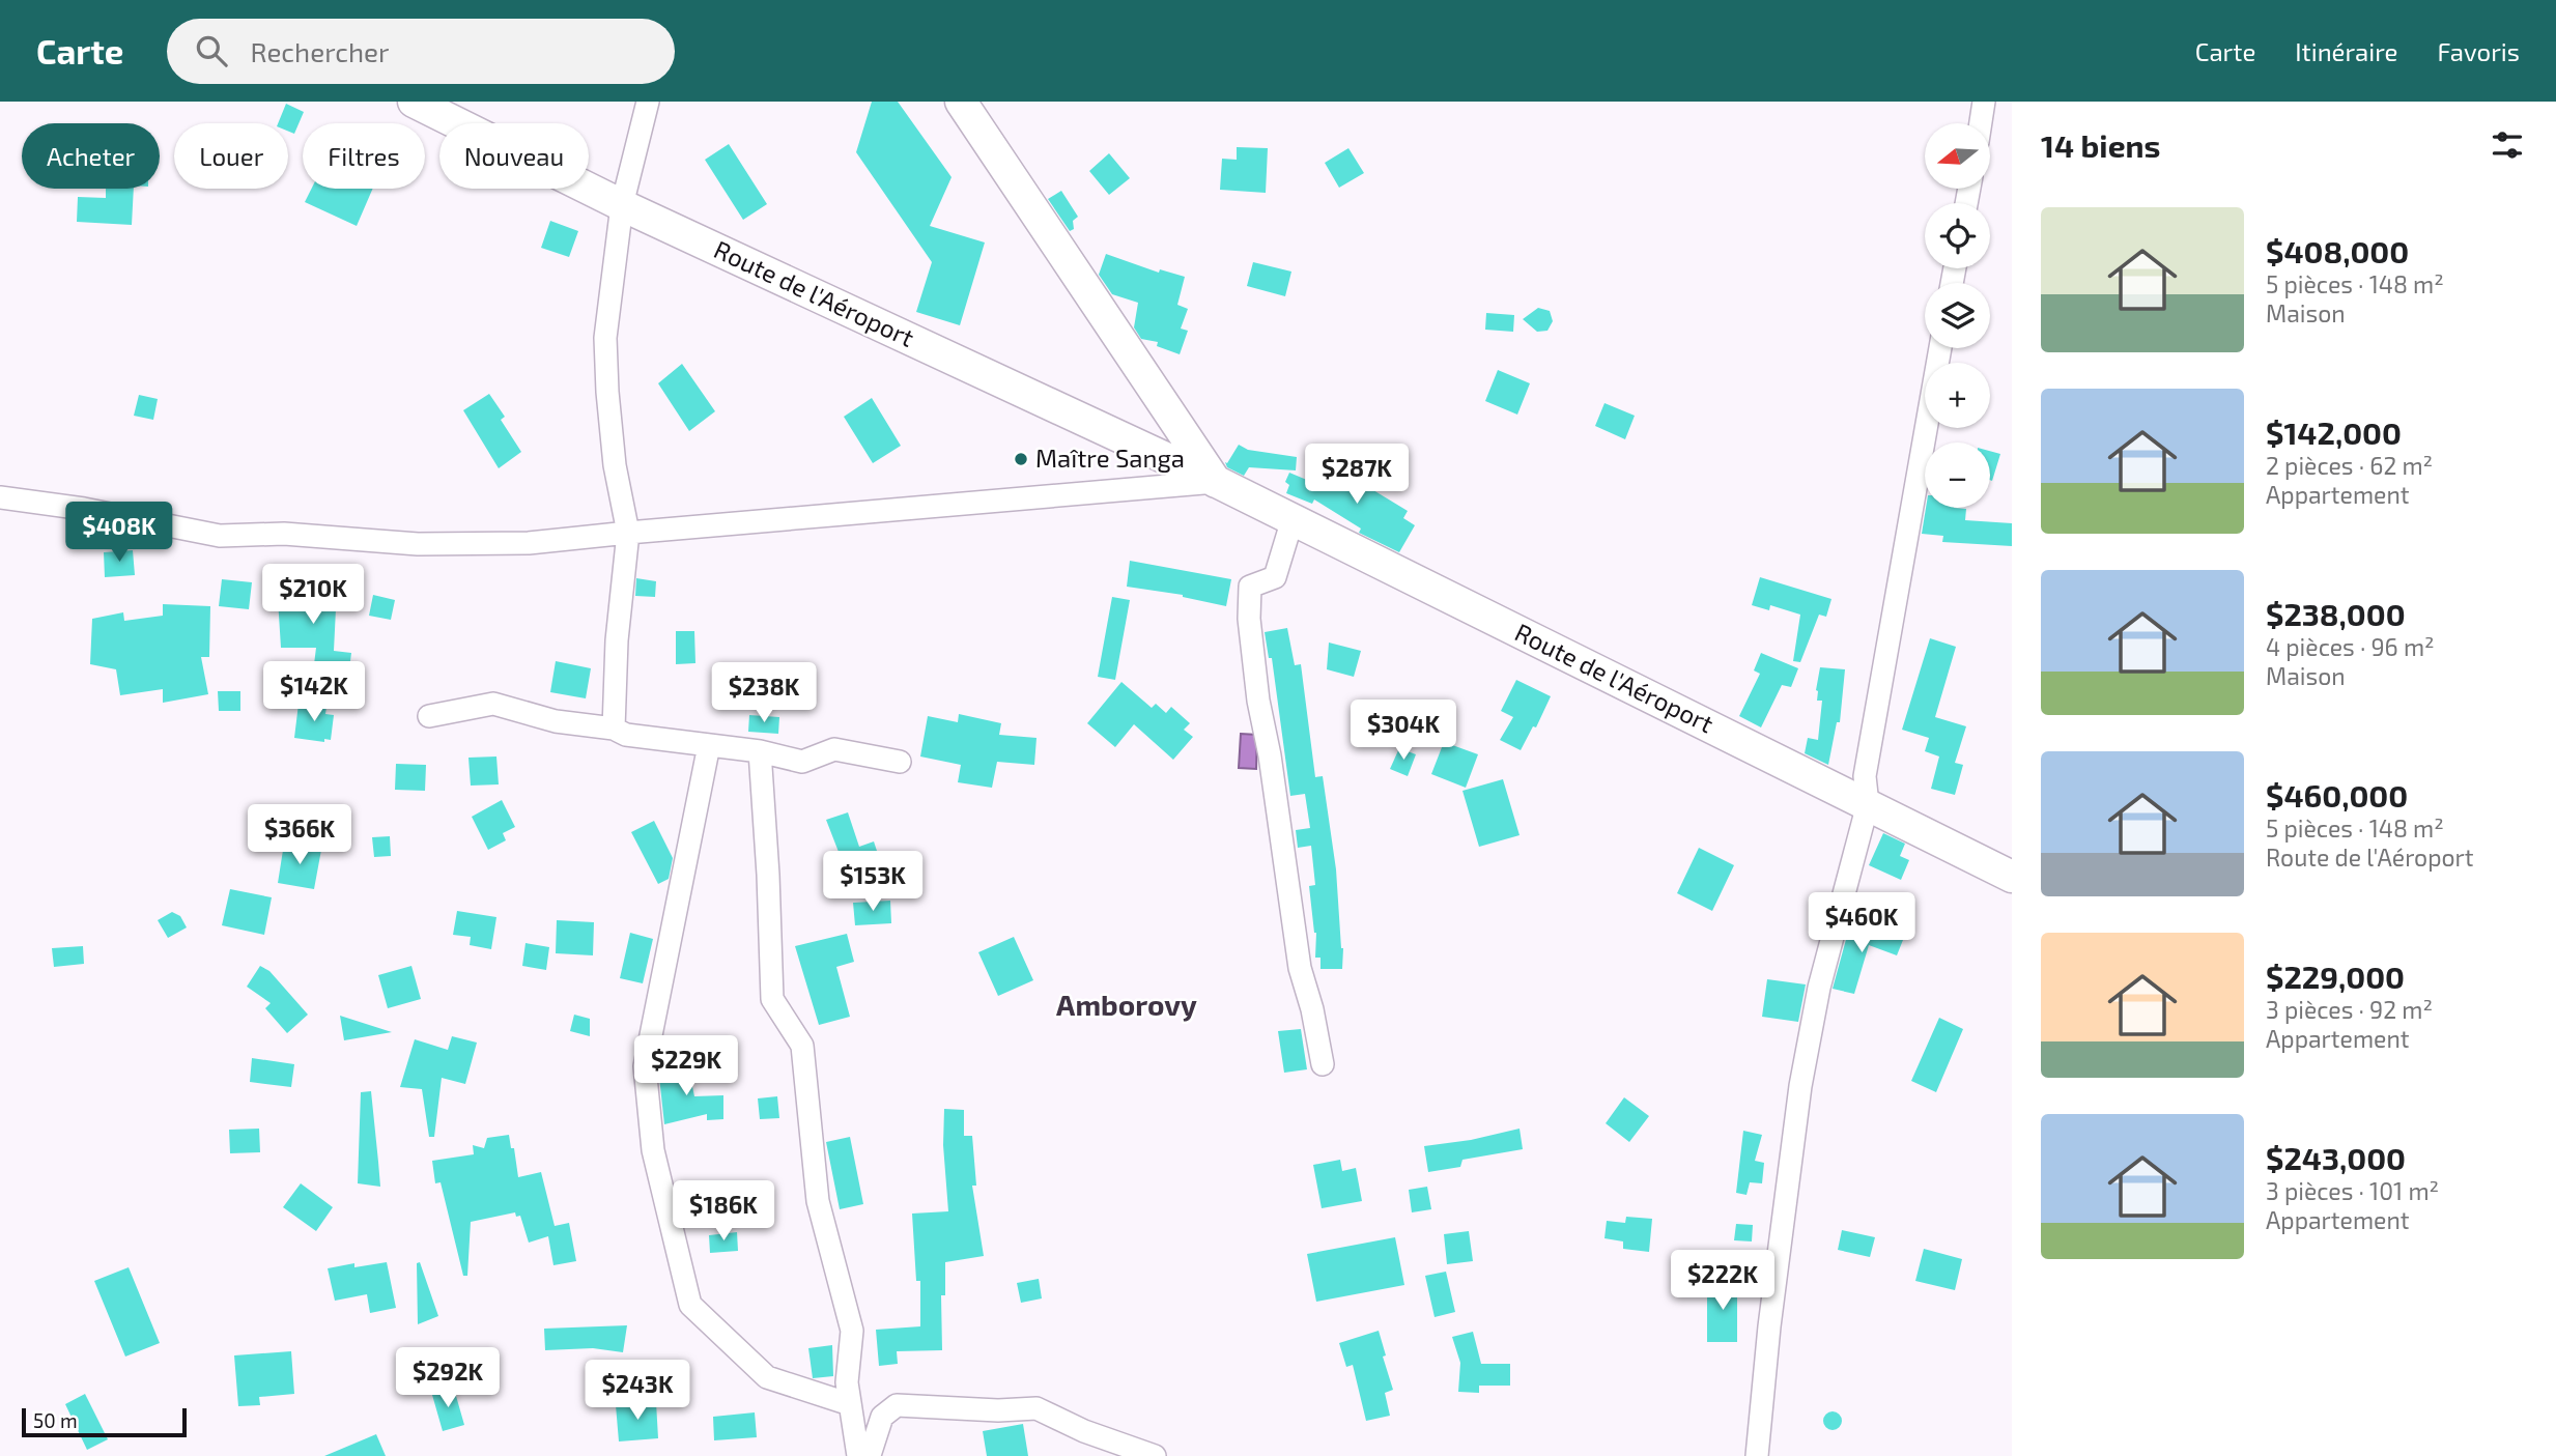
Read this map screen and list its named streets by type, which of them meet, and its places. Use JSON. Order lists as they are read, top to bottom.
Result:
{
  "streets": {
    "main road": ["Route de l'Aéroport"]
  },
  "districts": ["Amborovy"],
  "places": ["Maître Sanga"],
  "scale_bar": "50 m",
  "north": "left",
  "page": {
    "header": "Carte",
    "search": "Rechercher",
    "nav": ["Carte", "Itinéraire", "Favoris"],
    "heading": "14 biens",
    "map_buttons": ["+", "−"],
    "chip": [
      "Acheter",
      "Louer",
      "Filtres",
      "Nouveau"
    ],
    "list": [
      {
        "name": "$408,000",
        "note": "5 pièces · 148 m² · Maison"
      },
      {
        "name": "$142,000",
        "note": "2 pièces · 62 m² · Appartement"
      },
      {
        "name": "$238,000",
        "note": "4 pièces · 96 m² · Maison"
      },
      {
        "name": "$460,000",
        "note": "5 pièces · 148 m² · Route de l'Aéroport"
      },
      {
        "name": "$229,000",
        "note": "3 pièces · 92 m² · Appartement"
      },
      {
        "name": "$243,000",
        "note": "3 pièces · 101 m² · Appartement"
      }
    ],
    "price": [
      "$287K",
      "$408K",
      "$210K",
      "$142K",
      "$238K",
      "$304K",
      "$366K",
      "$153K",
      "$460K",
      "$229K",
      "$186K",
      "$222K",
      "$292K",
      "$243K"
    ],
    "scale": "50 m"
  }
}
